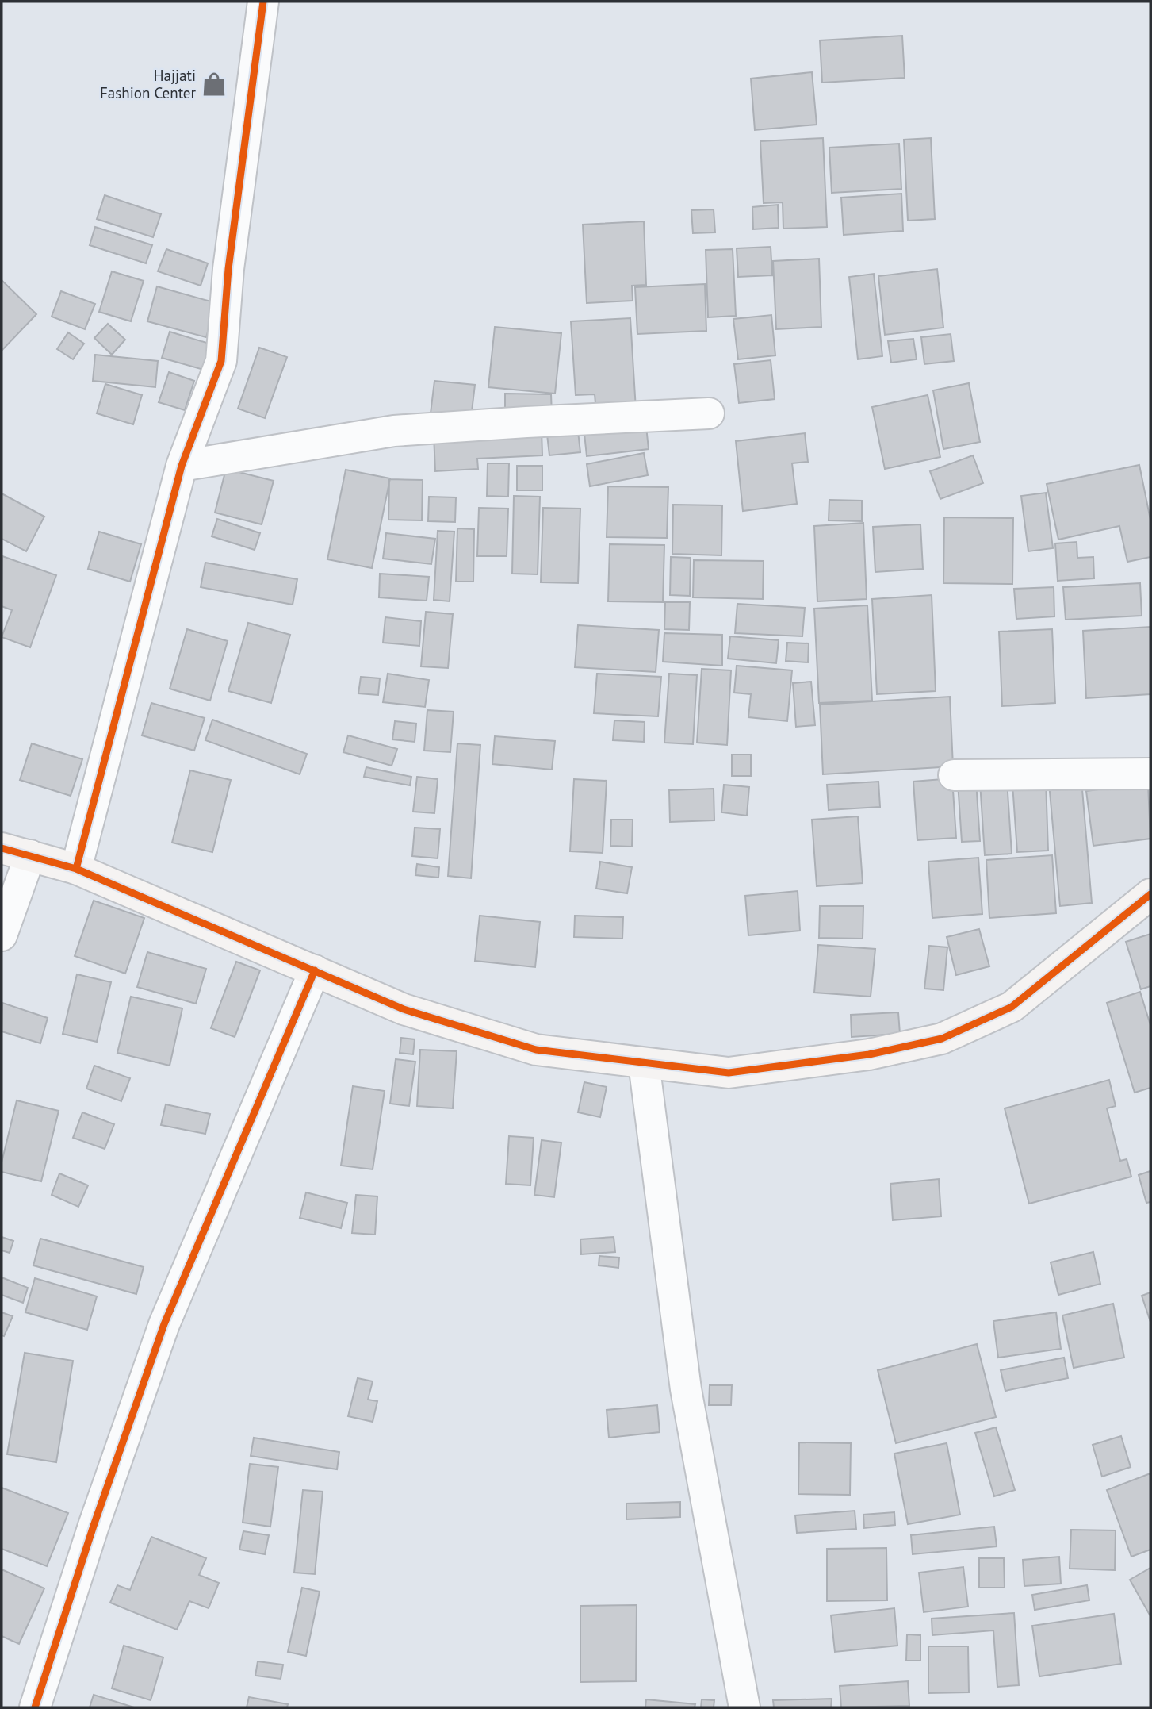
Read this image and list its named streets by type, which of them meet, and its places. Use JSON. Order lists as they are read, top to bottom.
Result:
{
  "places": {
    "shop": ["Hajjati Fashion Center"]
  }
}
